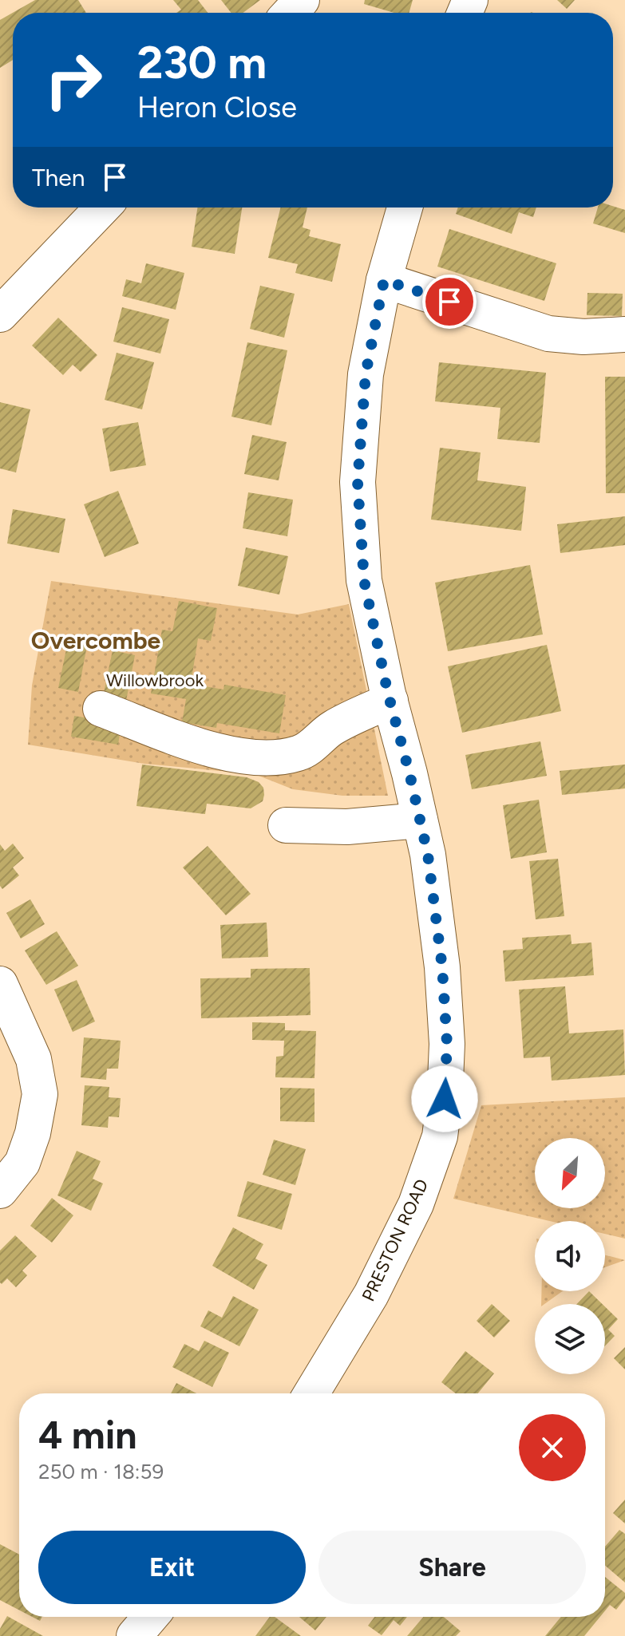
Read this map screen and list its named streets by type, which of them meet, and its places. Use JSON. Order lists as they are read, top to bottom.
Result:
{
  "streets": {
    "main road": ["PRESTON ROAD"]
  },
  "districts": ["Overcombe"],
  "parks": ["Willowbrook"],
  "north": "bottom left",
  "page": {
    "turn": ["230 m", "Heron Close"],
    "then": "Then",
    "heading": ["4 min", "250 m · 18:59"],
    "buttons": ["Exit", "Share"]
  }
}
